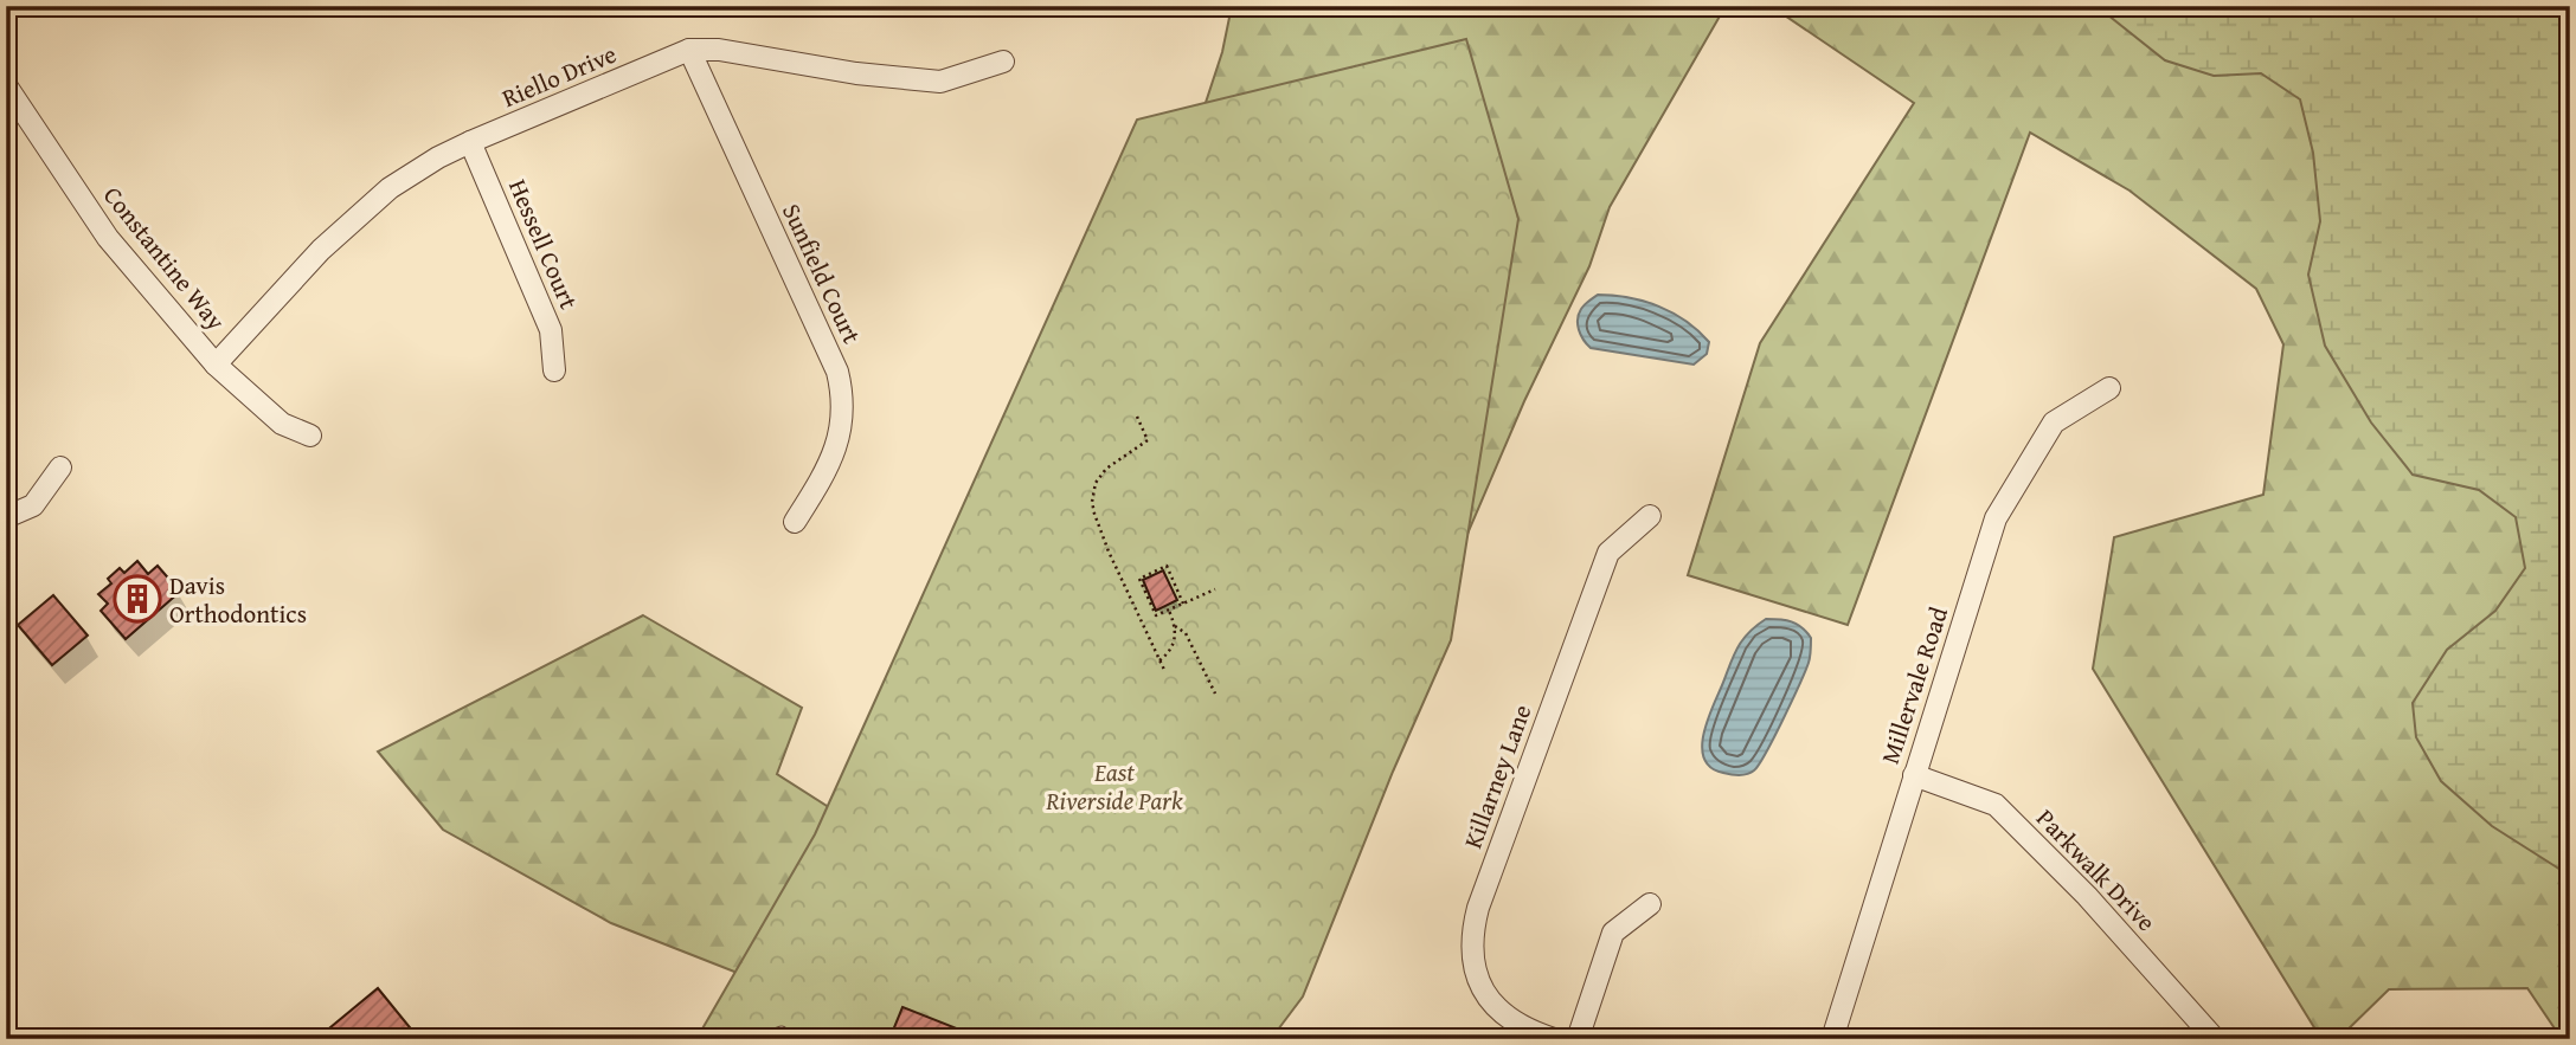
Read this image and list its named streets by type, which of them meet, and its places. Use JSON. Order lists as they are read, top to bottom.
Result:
{
  "streets": {
    "street": [
      "Riello Drive",
      "Hessell Court",
      "Constantine Way",
      "Sunfield Court",
      "Millervale Road",
      "Killarney Lane",
      "Parkwalk Drive"
    ]
  },
  "crossings": [
    ["Riello Drive", "Hessell Court"],
    ["Riello Drive", "Constantine Way"],
    ["Riello Drive", "Sunfield Court"],
    ["Millervale Road", "Parkwalk Drive"]
  ],
  "parks": ["East Riverside Park"],
  "places": {
    "building": ["Davis Orthodontics"]
  }
}
